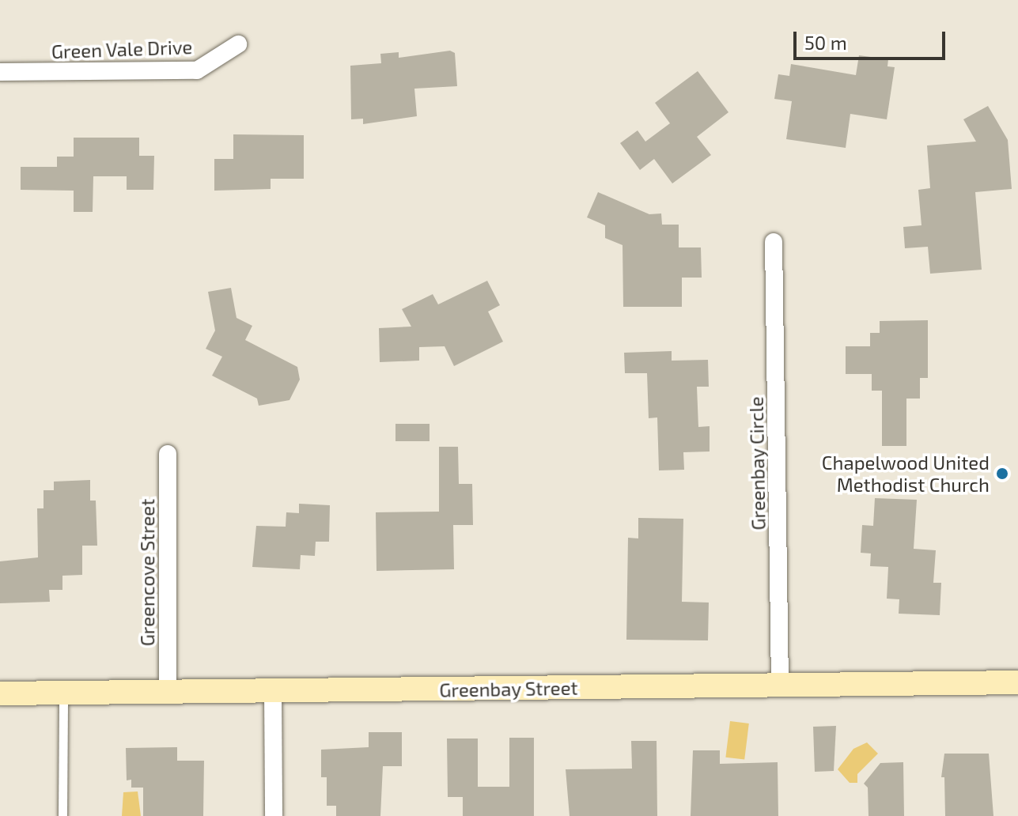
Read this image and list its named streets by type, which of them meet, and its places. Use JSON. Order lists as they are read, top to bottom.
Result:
{
  "streets": {
    "street": [
      "Green Vale Drive",
      "Greenbay Circle",
      "Greencove Street",
      "Greenbay Street"
    ]
  },
  "crossings": [
    ["Greenbay Circle", "Greenbay Street"],
    ["Greencove Street", "Greenbay Street"]
  ],
  "places": ["Chapelwood United Methodist Church"],
  "scale_bar": "50 m"
}
